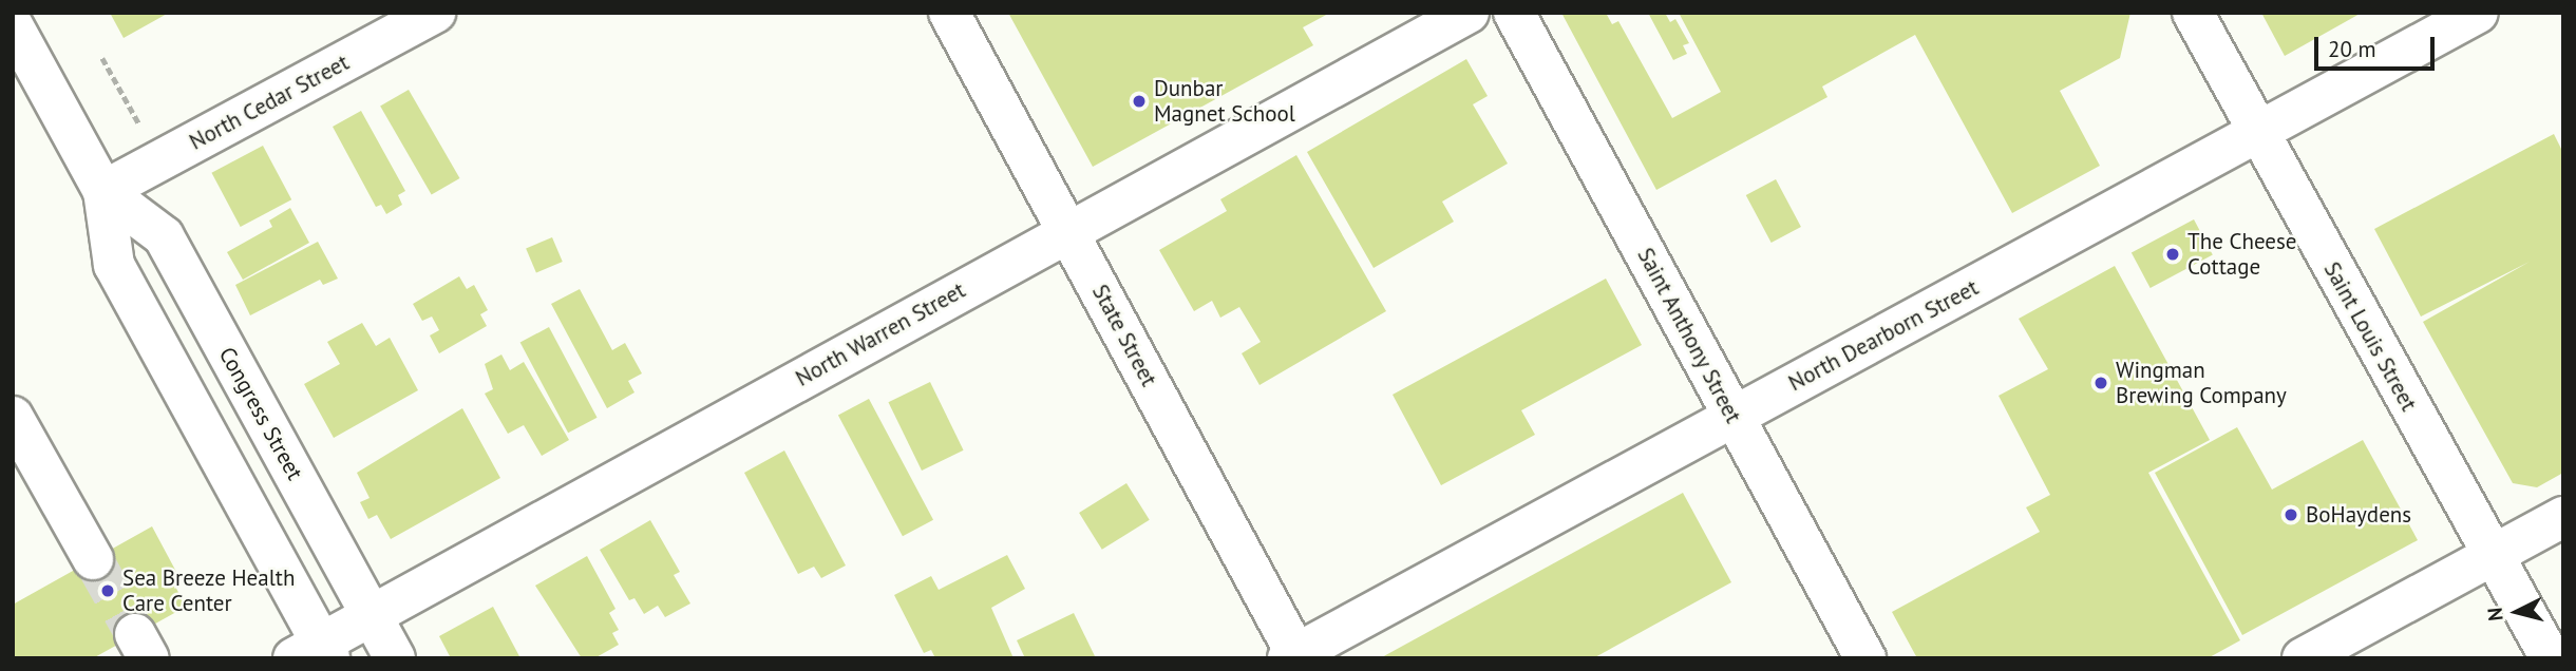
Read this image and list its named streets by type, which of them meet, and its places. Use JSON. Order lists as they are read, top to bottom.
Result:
{
  "streets": {
    "street": [
      "North Cedar Street",
      "North Warren Street",
      "State Street",
      "Saint Anthony Street",
      "North Dearborn Street",
      "Saint Louis Street",
      "Congress Street"
    ]
  },
  "crossings": [
    ["North Cedar Street", "Congress Street"],
    ["North Warren Street", "State Street"],
    ["North Warren Street", "Congress Street"],
    ["State Street", "North Dearborn Street"],
    ["Saint Anthony Street", "North Dearborn Street"],
    ["North Dearborn Street", "Saint Louis Street"]
  ],
  "places": [
    "Dunbar Magnet School",
    "The Cheese Cottage",
    "Wingman Brewing Company",
    "BoHaydens",
    "Sea Breeze Health Care Center"
  ],
  "scale_bar": "20 m",
  "north": "left"
}
